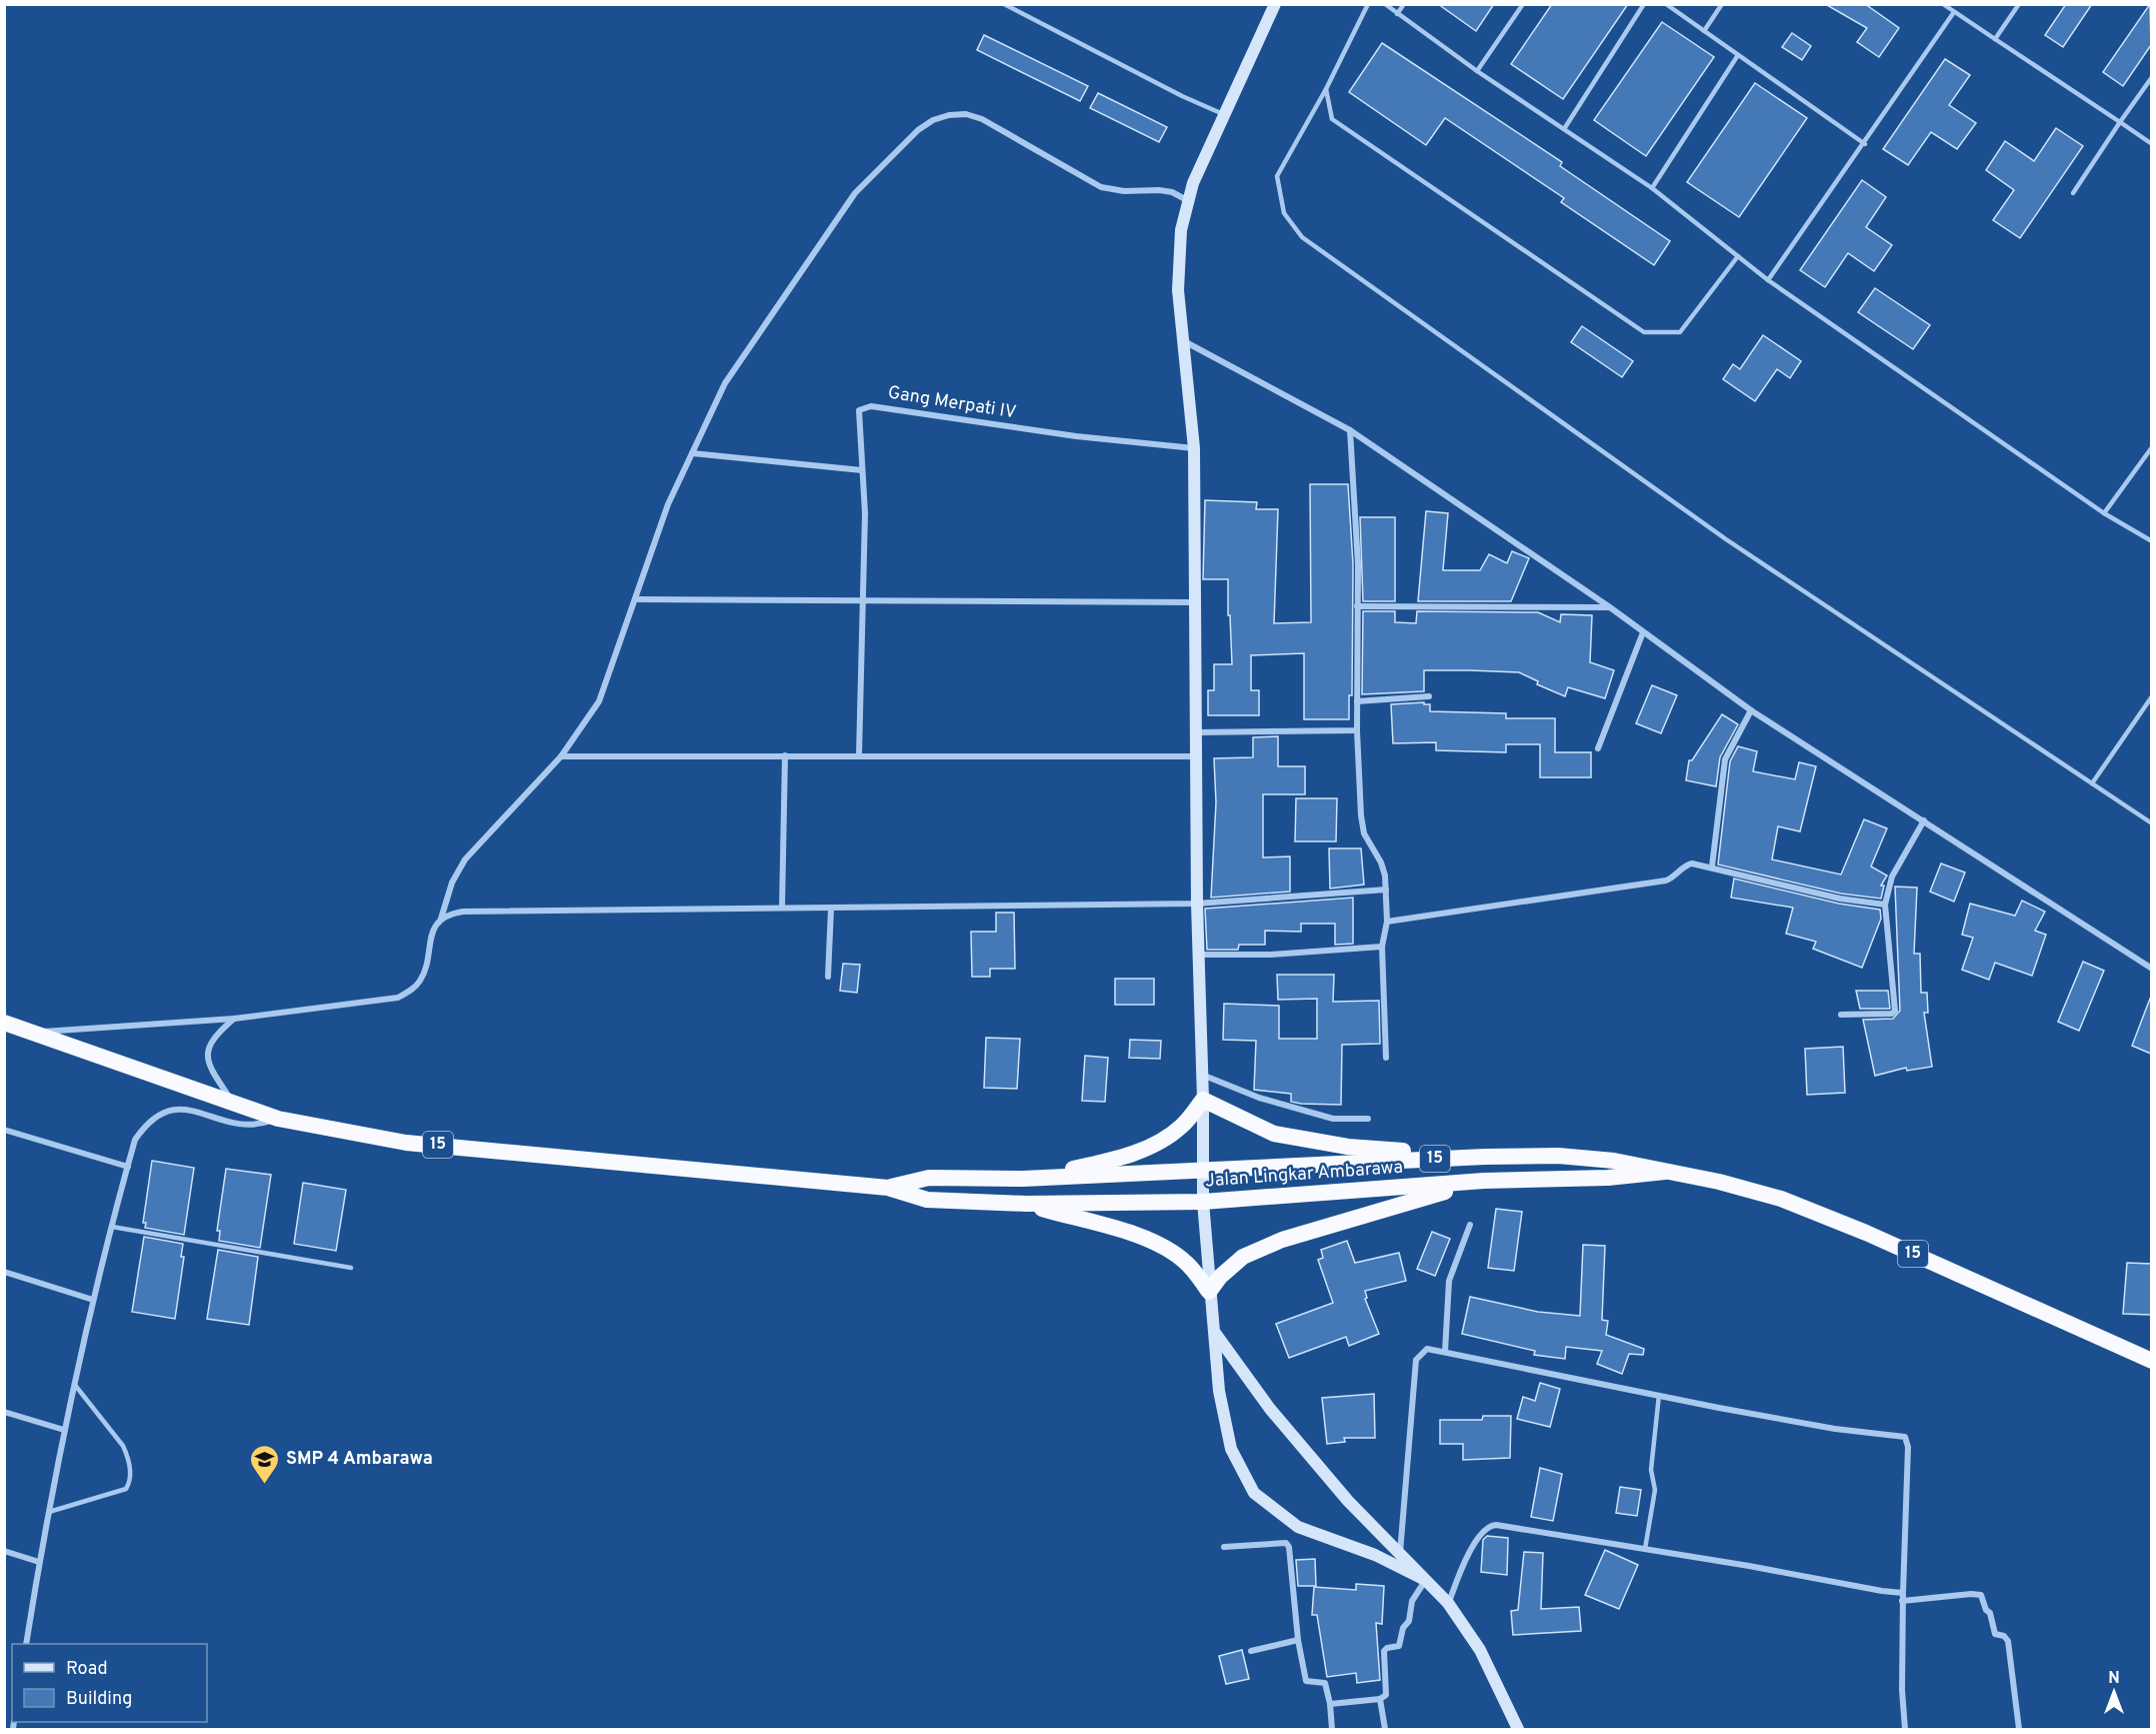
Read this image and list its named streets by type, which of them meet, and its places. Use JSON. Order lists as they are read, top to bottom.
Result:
{
  "streets": {
    "highway": ["15", "Jalan Lingkar Ambarawa"],
    "street": ["Gang Merpati IV"]
  },
  "crossings": [
    ["15", "Jalan Lingkar Ambarawa"]
  ],
  "places": {
    "school or university": ["SMP 4 Ambarawa"]
  },
  "legend": ["Road", "Building"],
  "north": "top"
}
